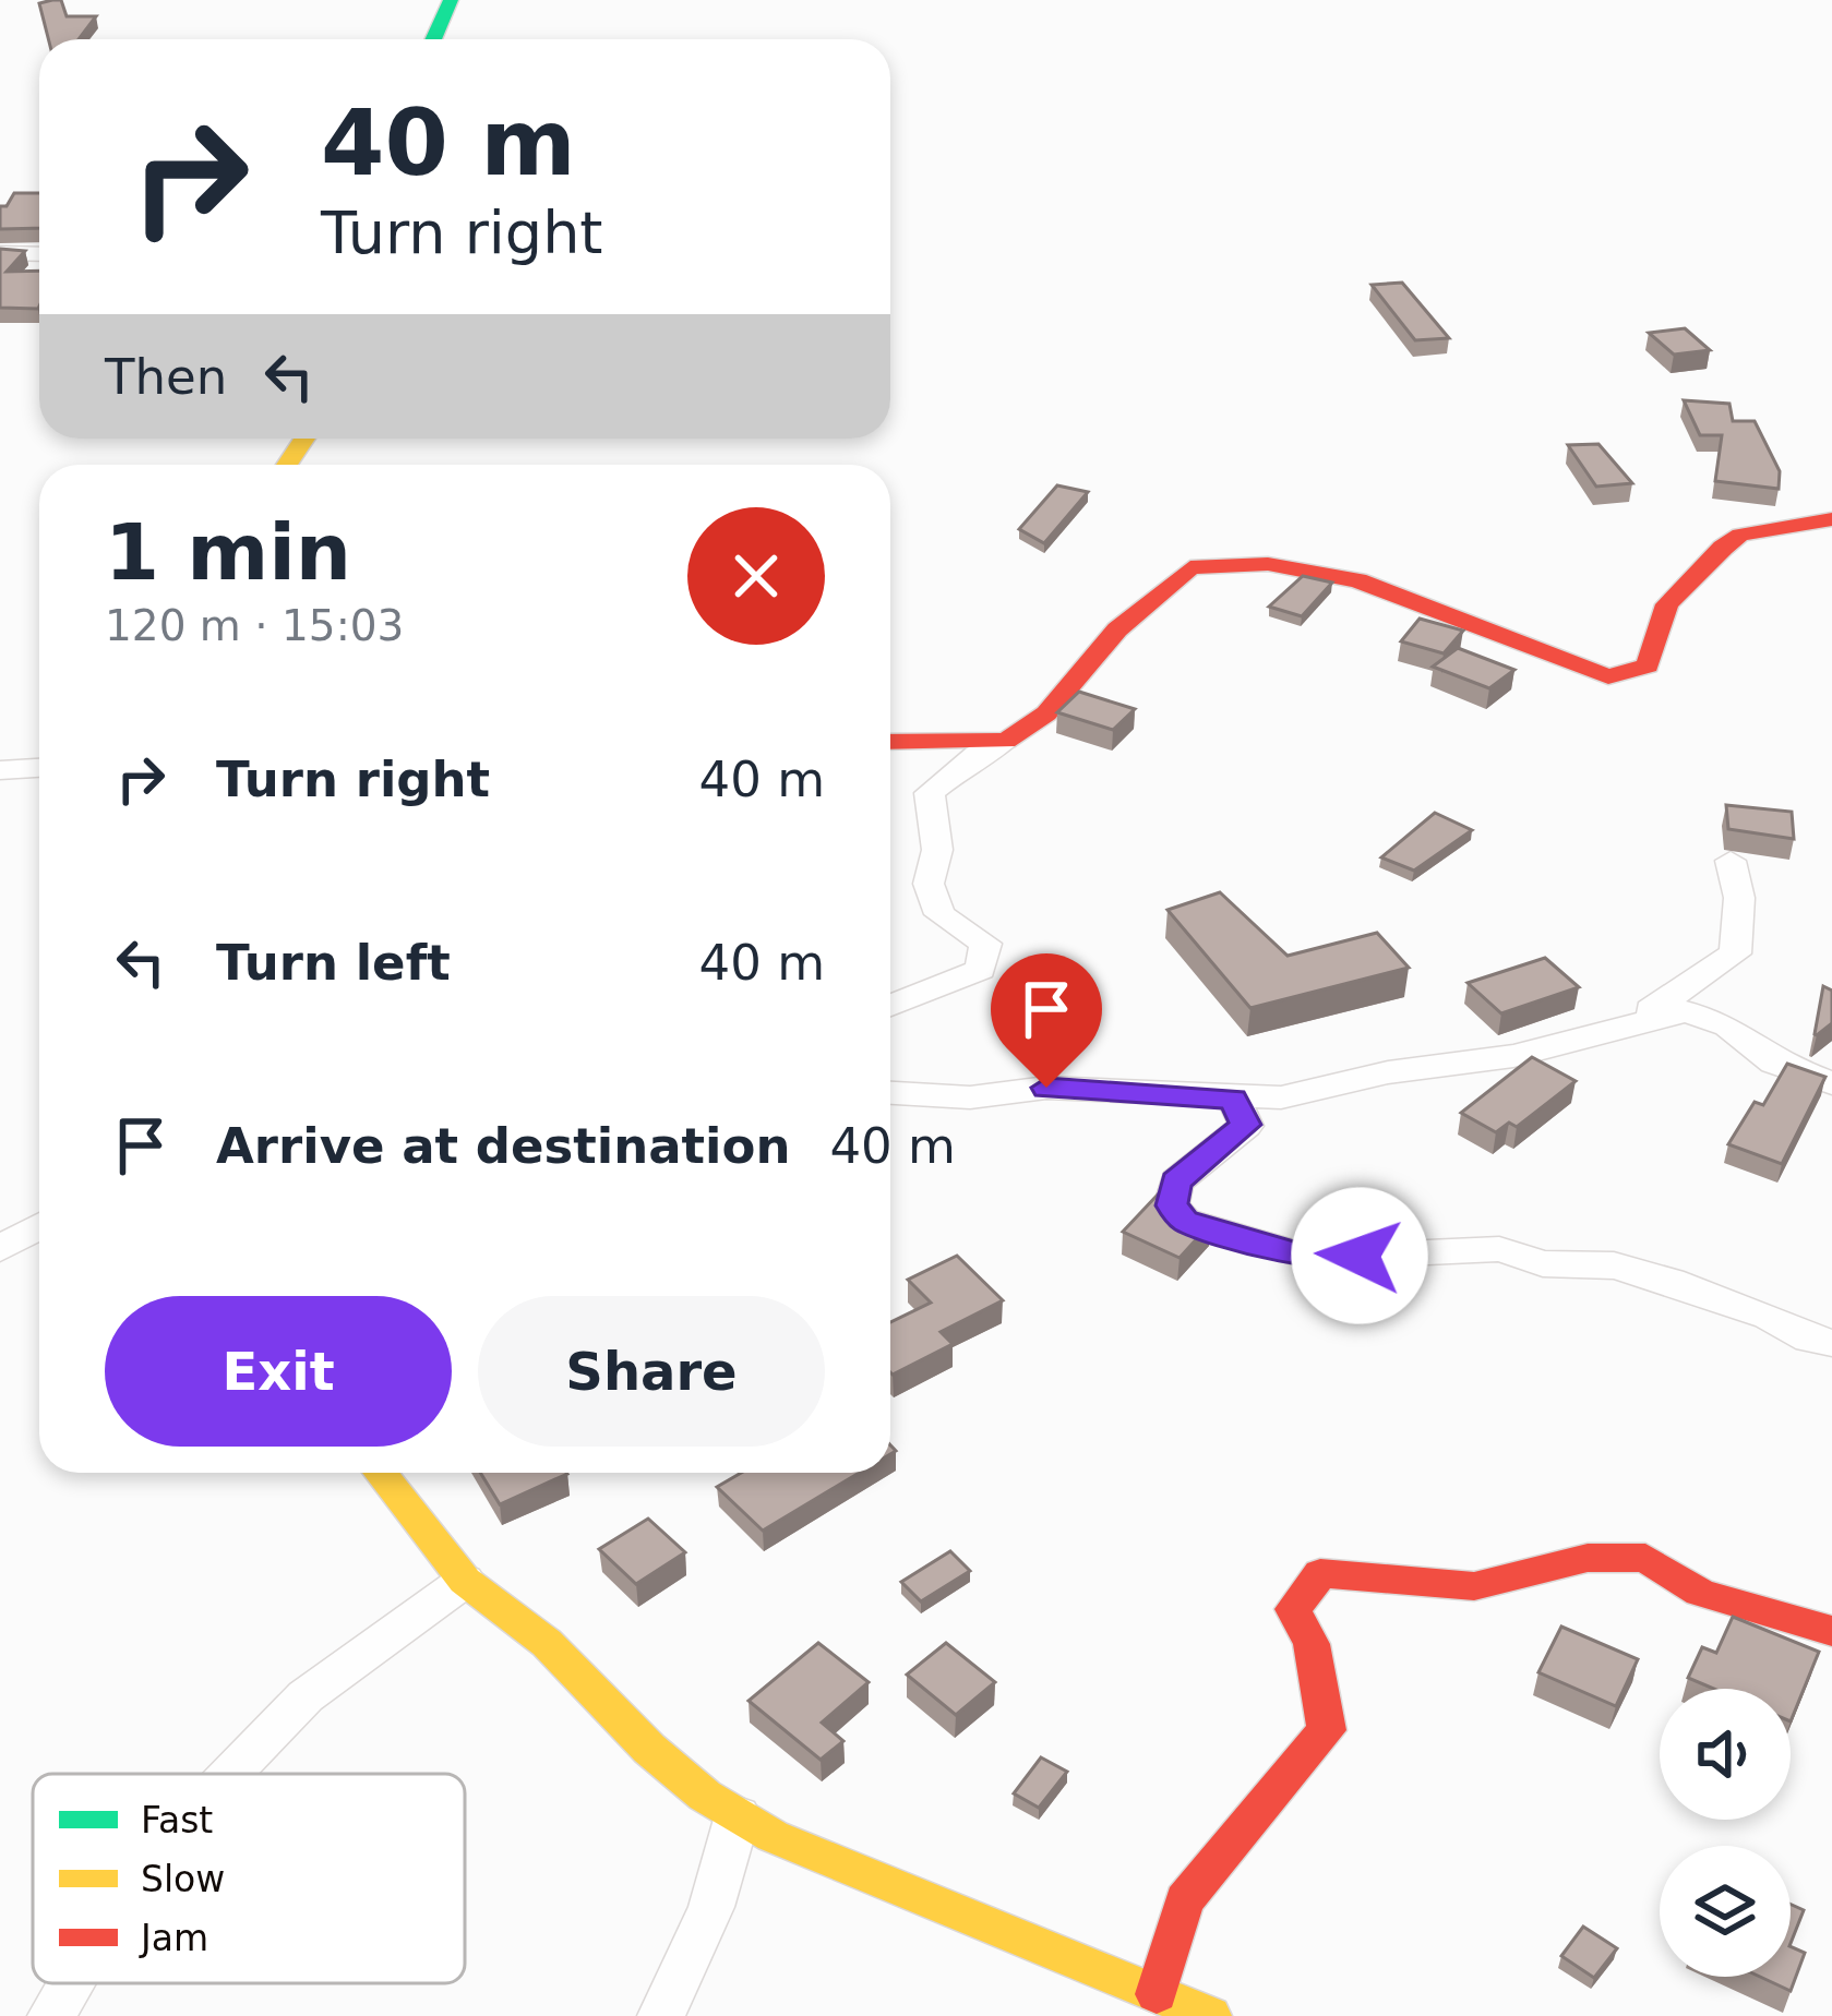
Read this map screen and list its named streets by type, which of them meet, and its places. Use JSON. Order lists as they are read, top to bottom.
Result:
{
  "legend": ["Fast", "Slow", "Jam"],
  "page": {
    "turn": ["40 m", "Turn right"],
    "then": "Then",
    "heading": ["1 min", "120 m · 15:03"],
    "list": [
      {
        "name": "Turn right",
        "value": "40 m"
      },
      {
        "name": "Turn left",
        "value": "40 m"
      },
      {
        "name": "Arrive at destination",
        "value": "40 m"
      }
    ],
    "buttons": ["Exit", "Share"]
  }
}
